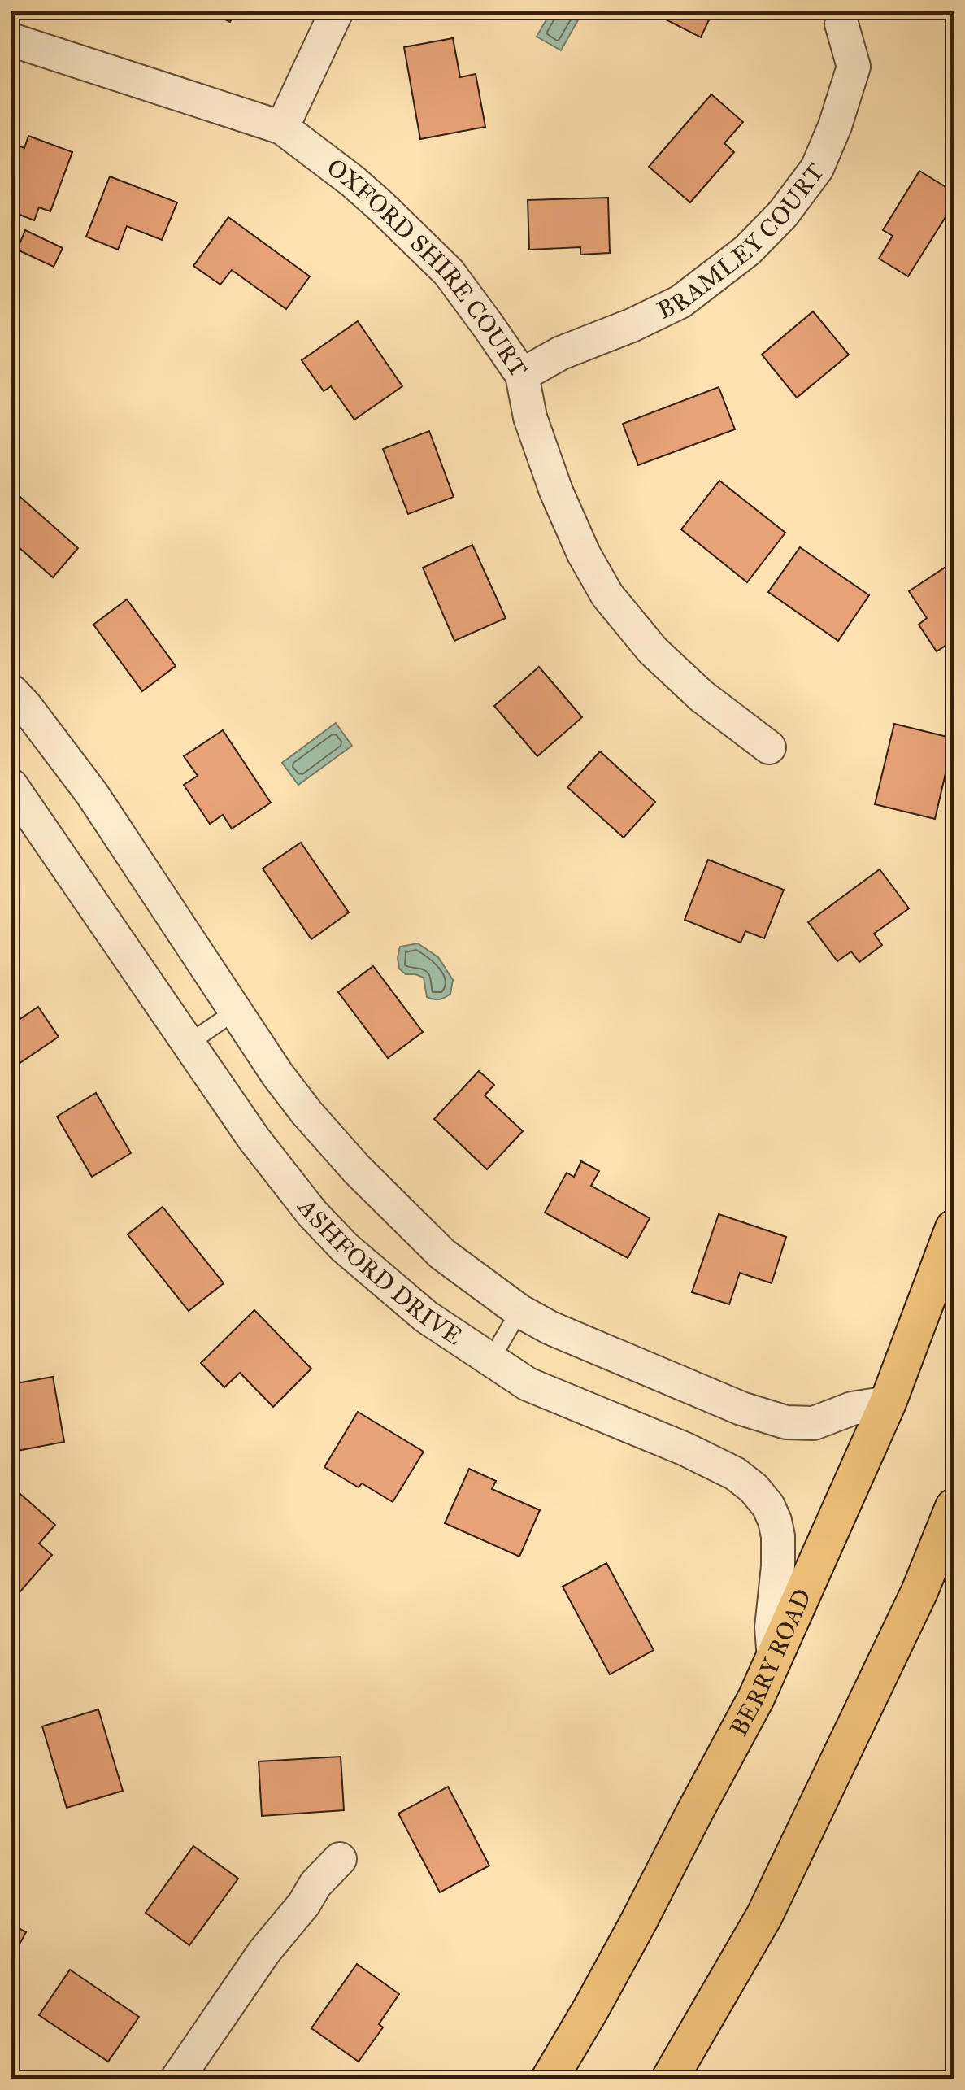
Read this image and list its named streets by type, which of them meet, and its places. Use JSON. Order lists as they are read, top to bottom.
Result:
{
  "streets": {
    "highway": ["BERRY ROAD"],
    "street": ["BRAMLEY COURT", "OXFORD SHIRE COURT", "ASHFORD DRIVE"]
  },
  "crossings": [
    ["BRAMLEY COURT", "OXFORD SHIRE COURT"],
    ["ASHFORD DRIVE", "BERRY ROAD"]
  ]
}
